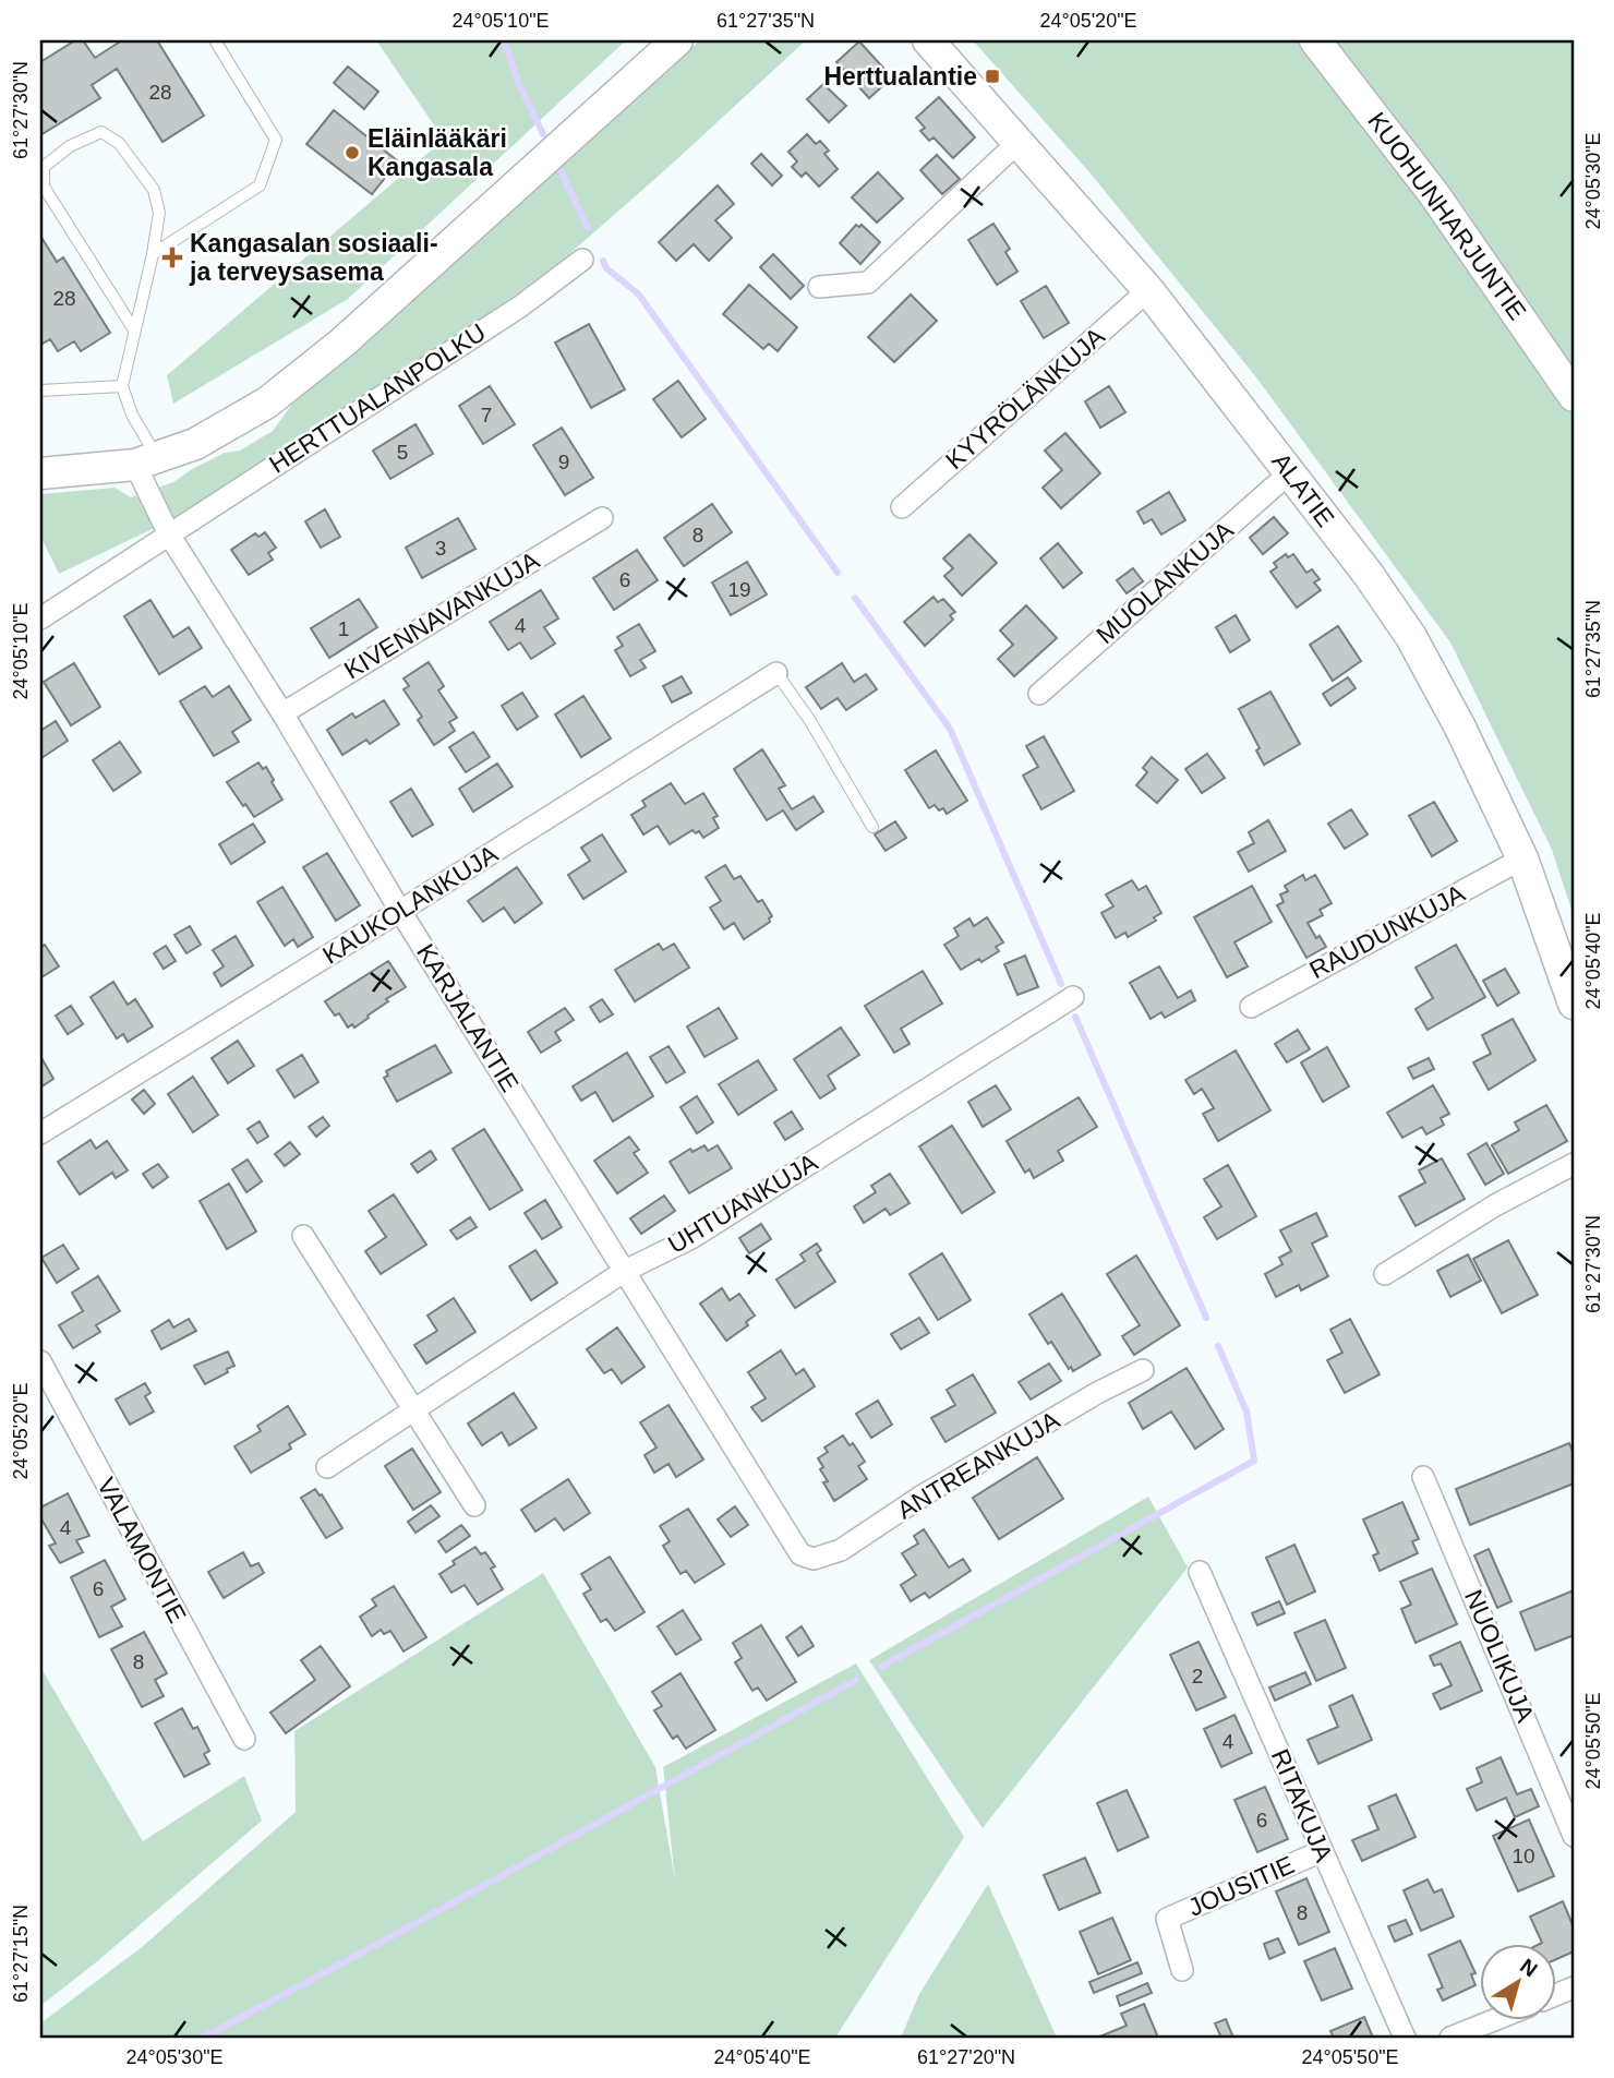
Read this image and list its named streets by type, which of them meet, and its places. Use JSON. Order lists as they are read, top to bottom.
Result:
{
  "streets": {
    "street": [
      "KUOHUNHARJUNTIE",
      "HERTTUALANPOLKU",
      "KYYRÖLÄNKUJA",
      "ALATIE",
      "MUOLANKUJA",
      "KIVENNAVANKUJA",
      "KAUKOLANKUJA",
      "RAUDUNKUJA",
      "KARJALANTIE",
      "UHTUANKUJA",
      "ANTREANKUJA",
      "VALAMONTIE",
      "NUOLIKUJA",
      "RITAKUJA",
      "JOUSITIE"
    ]
  },
  "crossings": [
    ["HERTTUALANPOLKU", "KARJALANTIE"],
    ["KYYRÖLÄNKUJA", "ALATIE"],
    ["ALATIE", "MUOLANKUJA"],
    ["ALATIE", "RAUDUNKUJA"],
    ["KIVENNAVANKUJA", "KARJALANTIE"],
    ["KAUKOLANKUJA", "KARJALANTIE"],
    ["KARJALANTIE", "UHTUANKUJA"],
    ["KARJALANTIE", "ANTREANKUJA"],
    ["RITAKUJA", "JOUSITIE"]
  ],
  "places": {
    "transit": ["Herttualantie"],
    "other": ["Eläinlääkäri Kangasala"],
    "health": ["Kangasalan sosiaali- ja terveysasema"]
  },
  "house_numbers": [
    "28",
    "28",
    "7",
    "5",
    "9",
    "8",
    "3",
    "6",
    "19",
    "4",
    "1",
    "4",
    "6",
    "8",
    "2",
    "4",
    "6",
    "10",
    "8"
  ],
  "north": "top right",
  "coordinates": [
    "24°05'10\"E",
    "61°27'35\"N",
    "24°05'20\"E",
    "61°27'30\"N",
    "24°05'30\"E",
    "24°05'40\"E",
    "24°05'50\"E",
    "61°27'15\"N",
    "61°27'20\"N"
  ]
}
